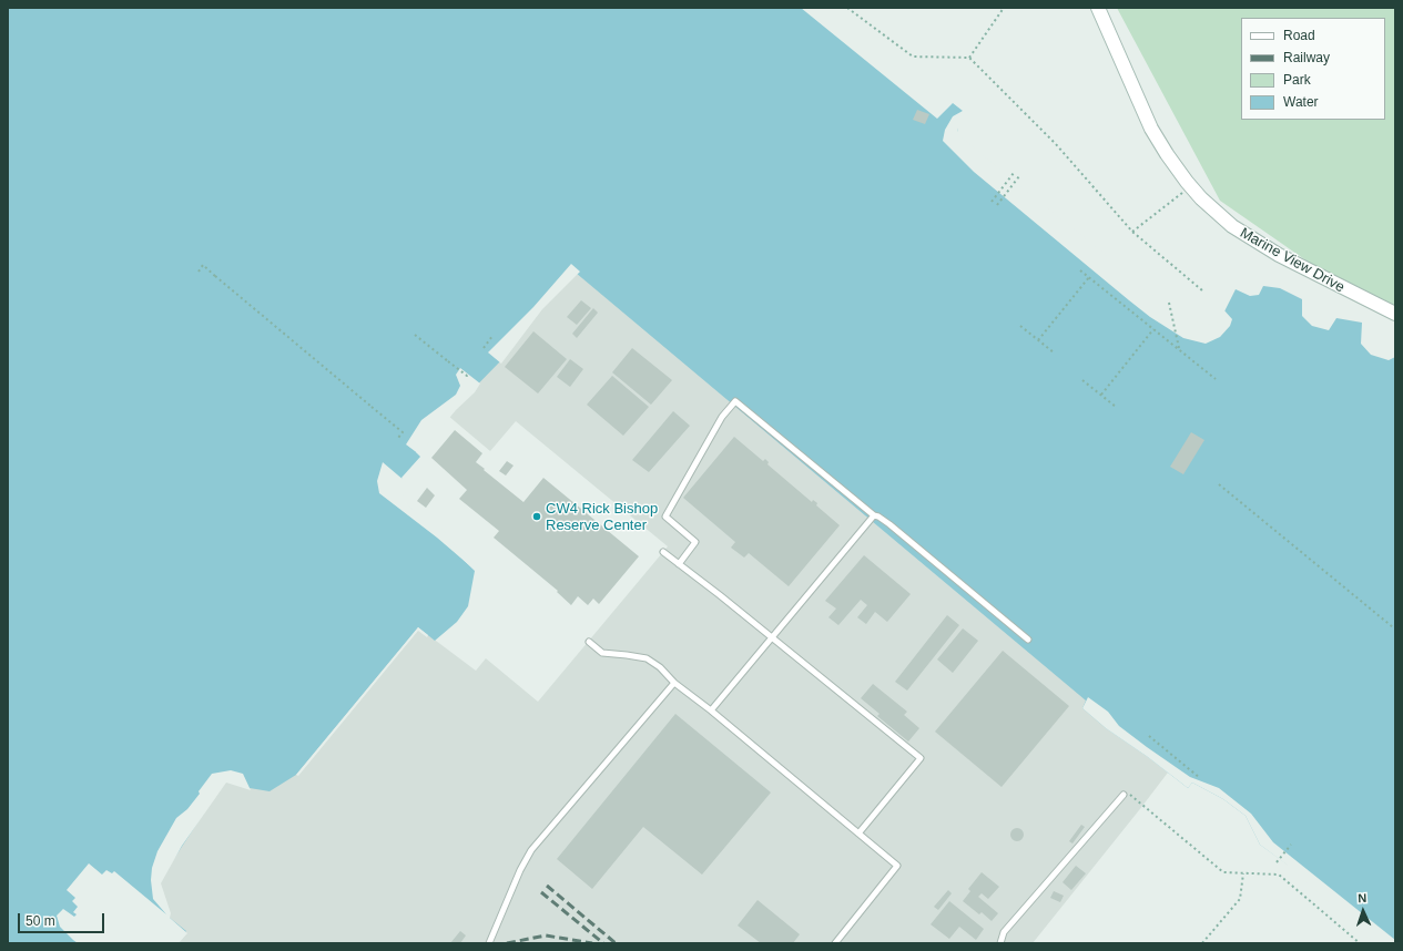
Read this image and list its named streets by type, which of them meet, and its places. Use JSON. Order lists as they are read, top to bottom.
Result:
{
  "streets": {
    "main road": ["Marine View Drive"]
  },
  "places": ["CW4 Rick Bishop Reserve Center"],
  "legend": [
    "Road",
    "Railway",
    "Park",
    "Water"
  ],
  "scale_bar": "50 m",
  "north": "top"
}
